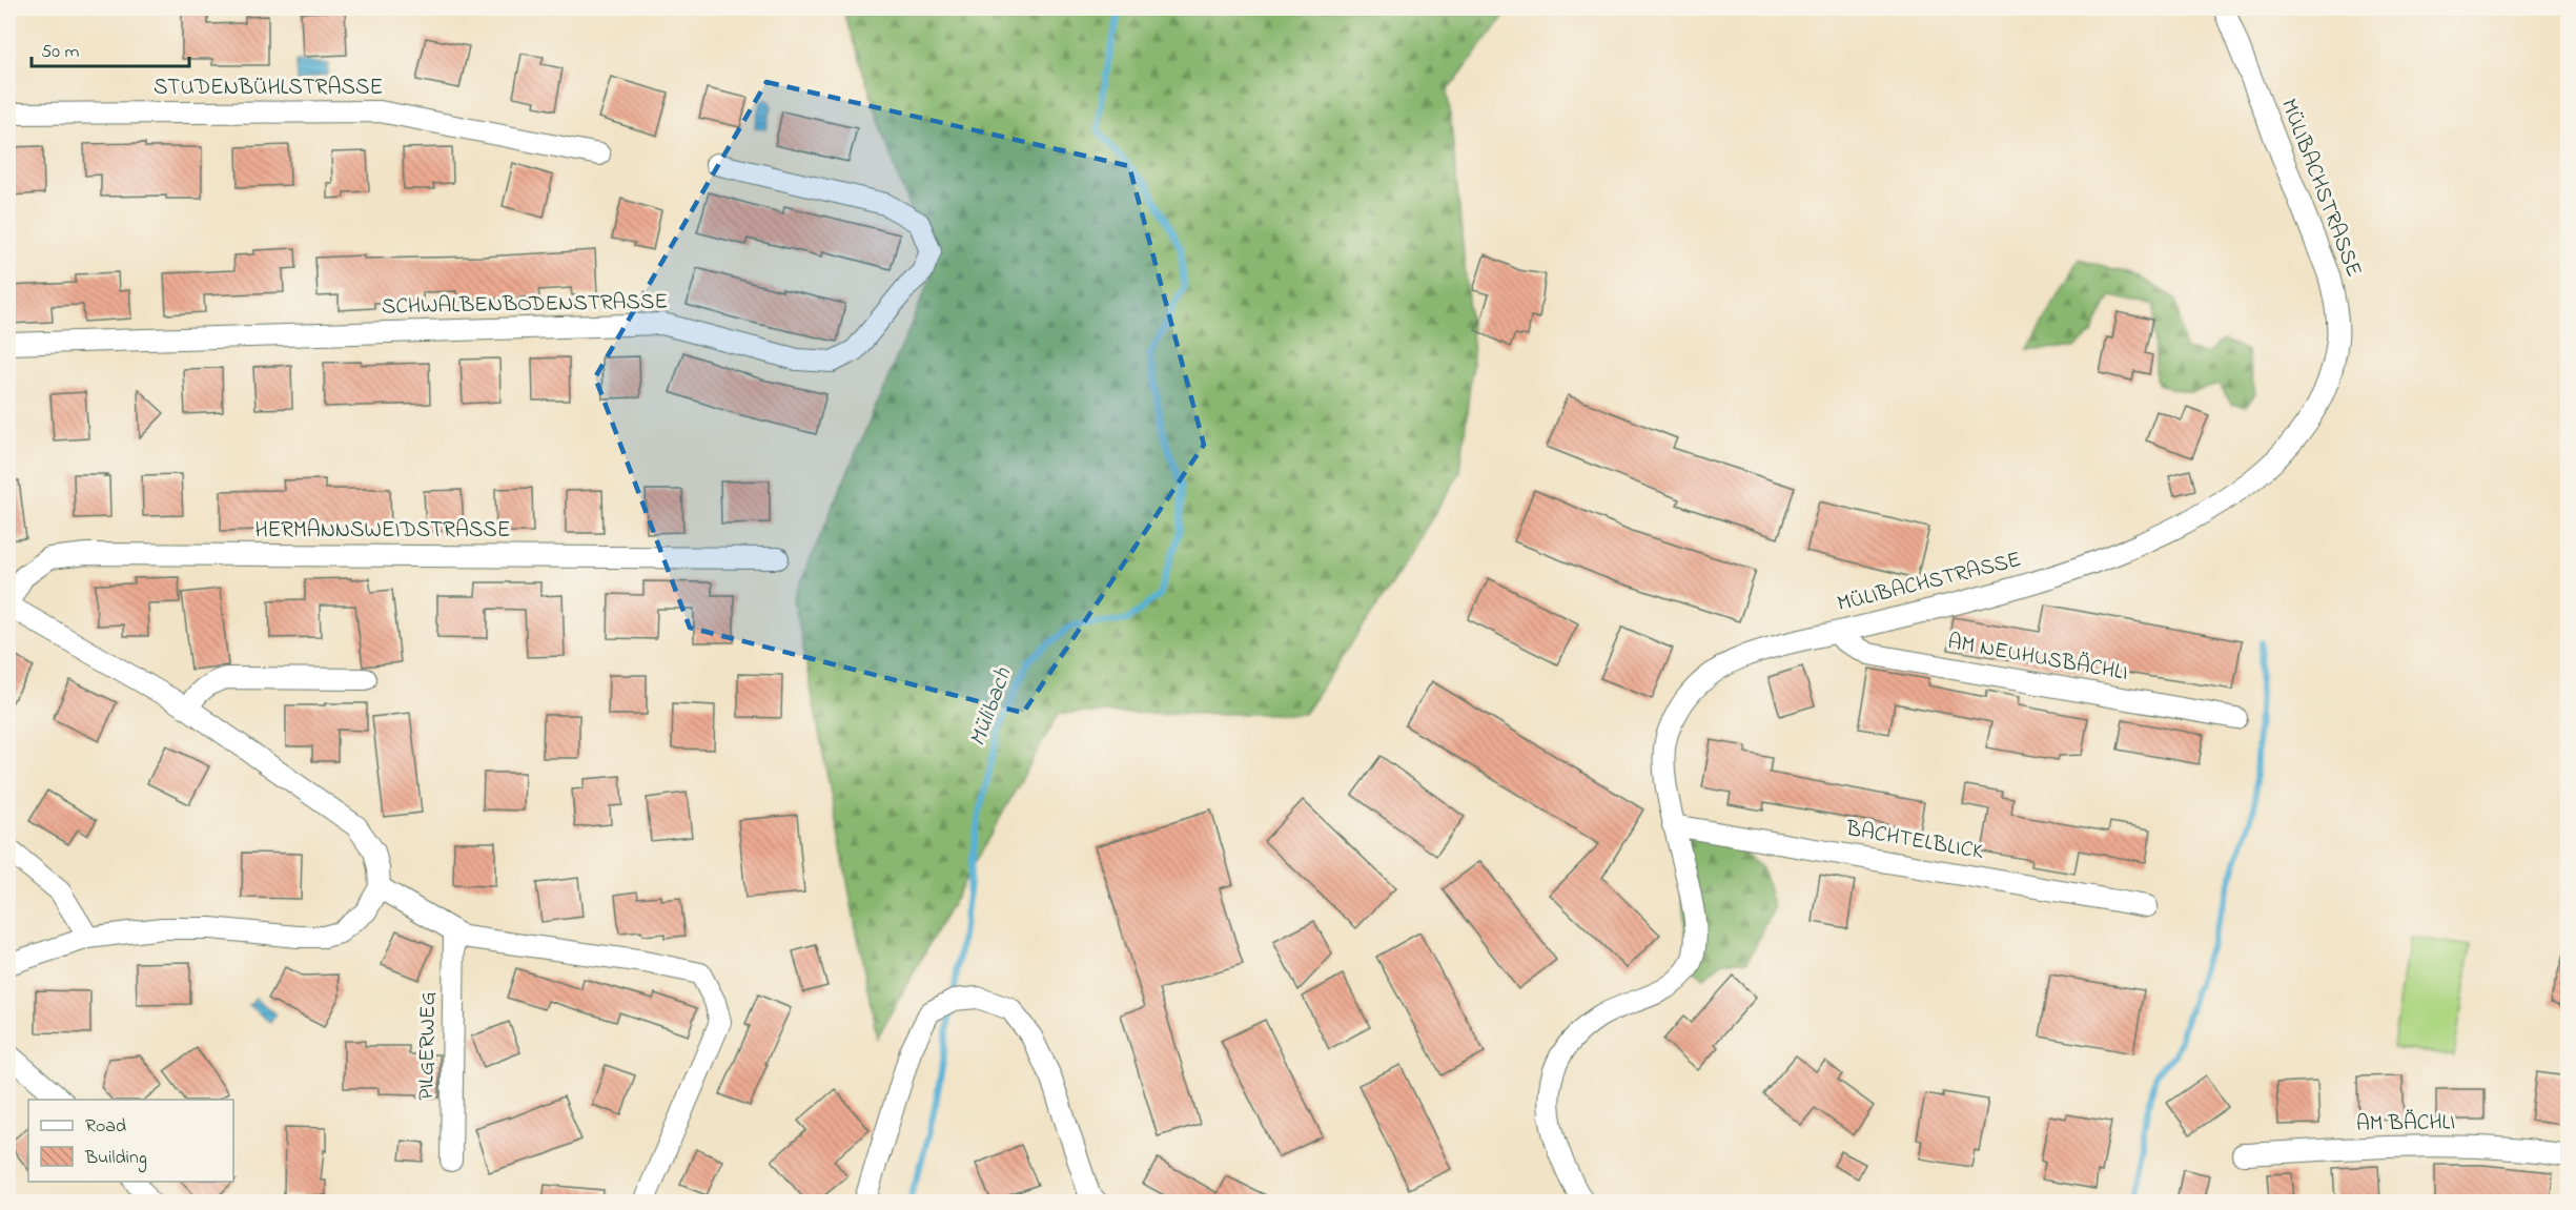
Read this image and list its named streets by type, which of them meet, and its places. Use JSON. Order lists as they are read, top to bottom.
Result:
{
  "streets": {
    "street": [
      "STUDENBÜHLSTRASSE",
      "MÜLIBACHSTRASSE",
      "SCHWALBENBODENSTRASSE",
      "HERMANNSWEIDSTRASSE",
      "AM NEUHUSBÄCHLI",
      "BACHTELBLICK",
      "PILGERWEG",
      "AM BÄCHLI"
    ]
  },
  "crossings": [
    ["MÜLIBACHSTRASSE", "AM NEUHUSBÄCHLI"],
    ["MÜLIBACHSTRASSE", "BACHTELBLICK"]
  ],
  "water": ["Mülibach"],
  "legend": ["Road", "Building"],
  "scale_bar": "50 m"
}
